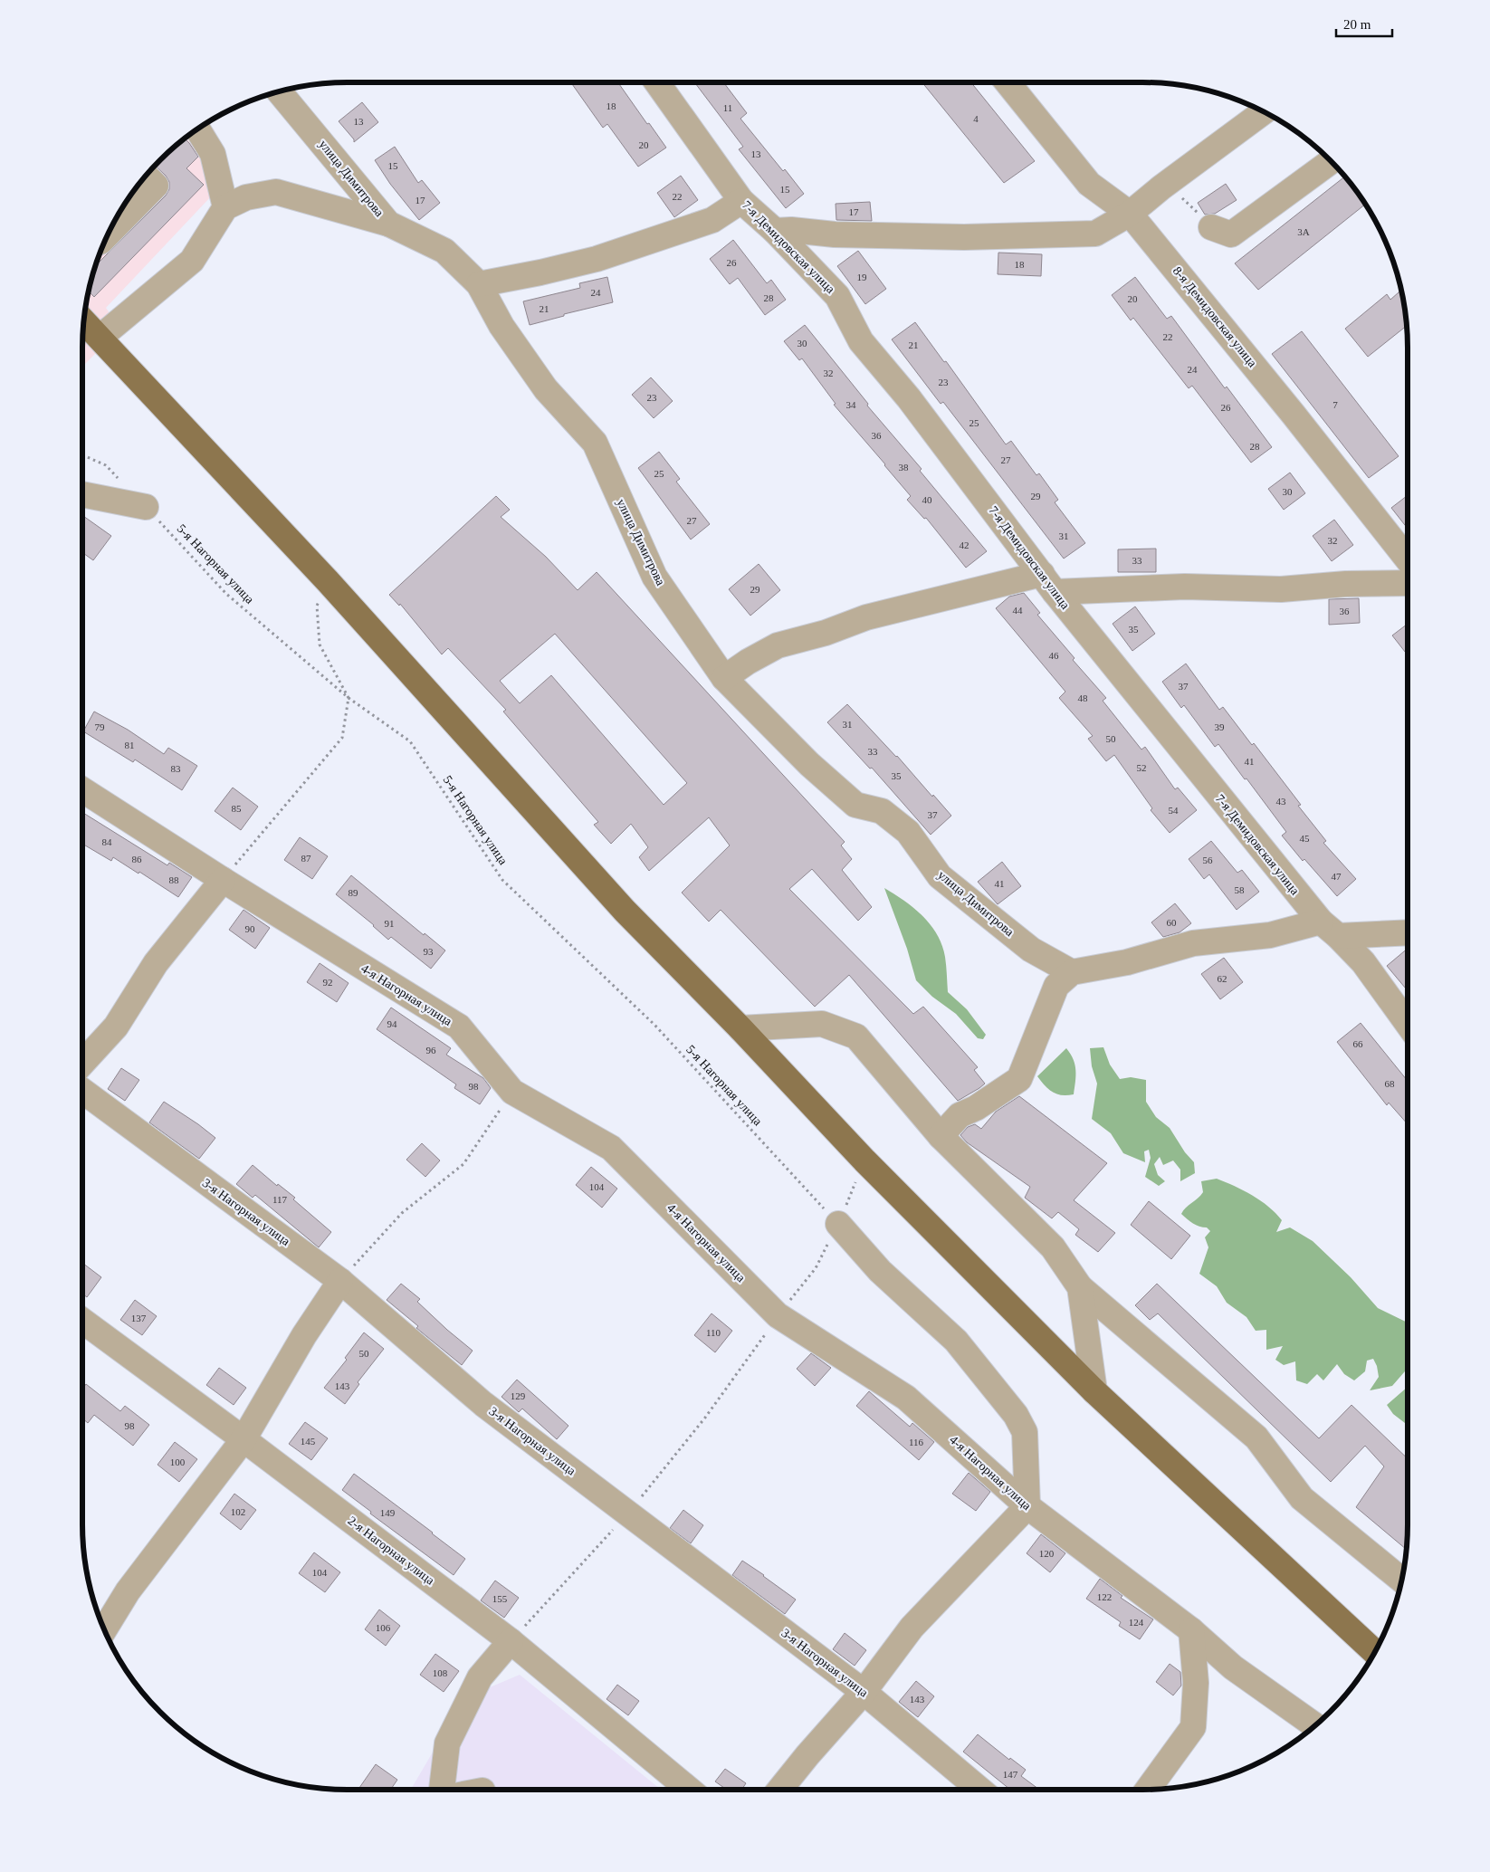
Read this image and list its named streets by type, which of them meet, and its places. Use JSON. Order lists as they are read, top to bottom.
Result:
{
  "streets": {
    "street": [
      "улица Димитрова",
      "7-я Демидовская улица",
      "8-я Демидовская улица",
      "4-я Нагорная улица",
      "3-я Нагорная улица",
      "2-я Нагорная улица"
    ],
    "path": ["5-я Нагорная улица"]
  },
  "house_numbers": [
    "18",
    "11",
    "4",
    "13",
    "20",
    "13",
    "15",
    "15",
    "22",
    "17",
    "17",
    "3А",
    "26",
    "18",
    "19",
    "24",
    "28",
    "20",
    "21",
    "22",
    "30",
    "21",
    "24",
    "32",
    "23",
    "23",
    "34",
    "7",
    "26",
    "25",
    "36",
    "28",
    "27",
    "38",
    "25",
    "30",
    "29",
    "40",
    "27",
    "31",
    "32",
    "42",
    "33",
    "29",
    "44",
    "36",
    "35",
    "46",
    "37",
    "48",
    "31",
    "79",
    "39",
    "50",
    "81",
    "33",
    "41",
    "52",
    "83",
    "35",
    "43",
    "85",
    "54",
    "37",
    "45",
    "84",
    "87",
    "86",
    "56",
    "47",
    "88",
    "41",
    "58",
    "89",
    "60",
    "91",
    "90",
    "93",
    "62",
    "92",
    "94",
    "66",
    "96",
    "68",
    "98",
    "104",
    "117",
    "137",
    "110",
    "50",
    "143",
    "129",
    "98",
    "145",
    "116",
    "100",
    "102",
    "149",
    "120",
    "104",
    "122",
    "155",
    "124",
    "106",
    "108",
    "143",
    "147"
  ],
  "scale_bar": "20 m"
}
